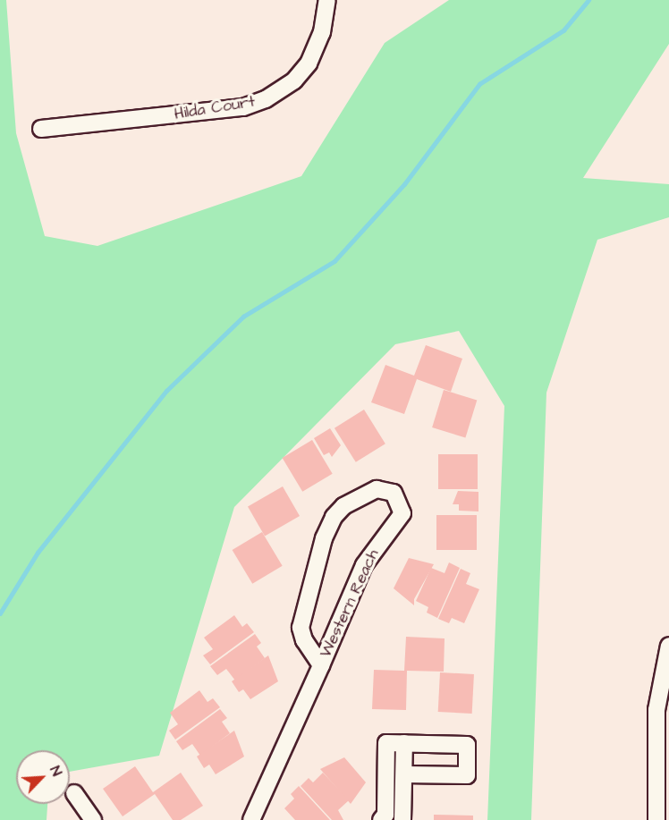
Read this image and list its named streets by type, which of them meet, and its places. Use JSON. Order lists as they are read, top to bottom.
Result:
{
  "streets": {
    "street": ["Hilda Court", "Western Reach"]
  },
  "north": "top right"
}
